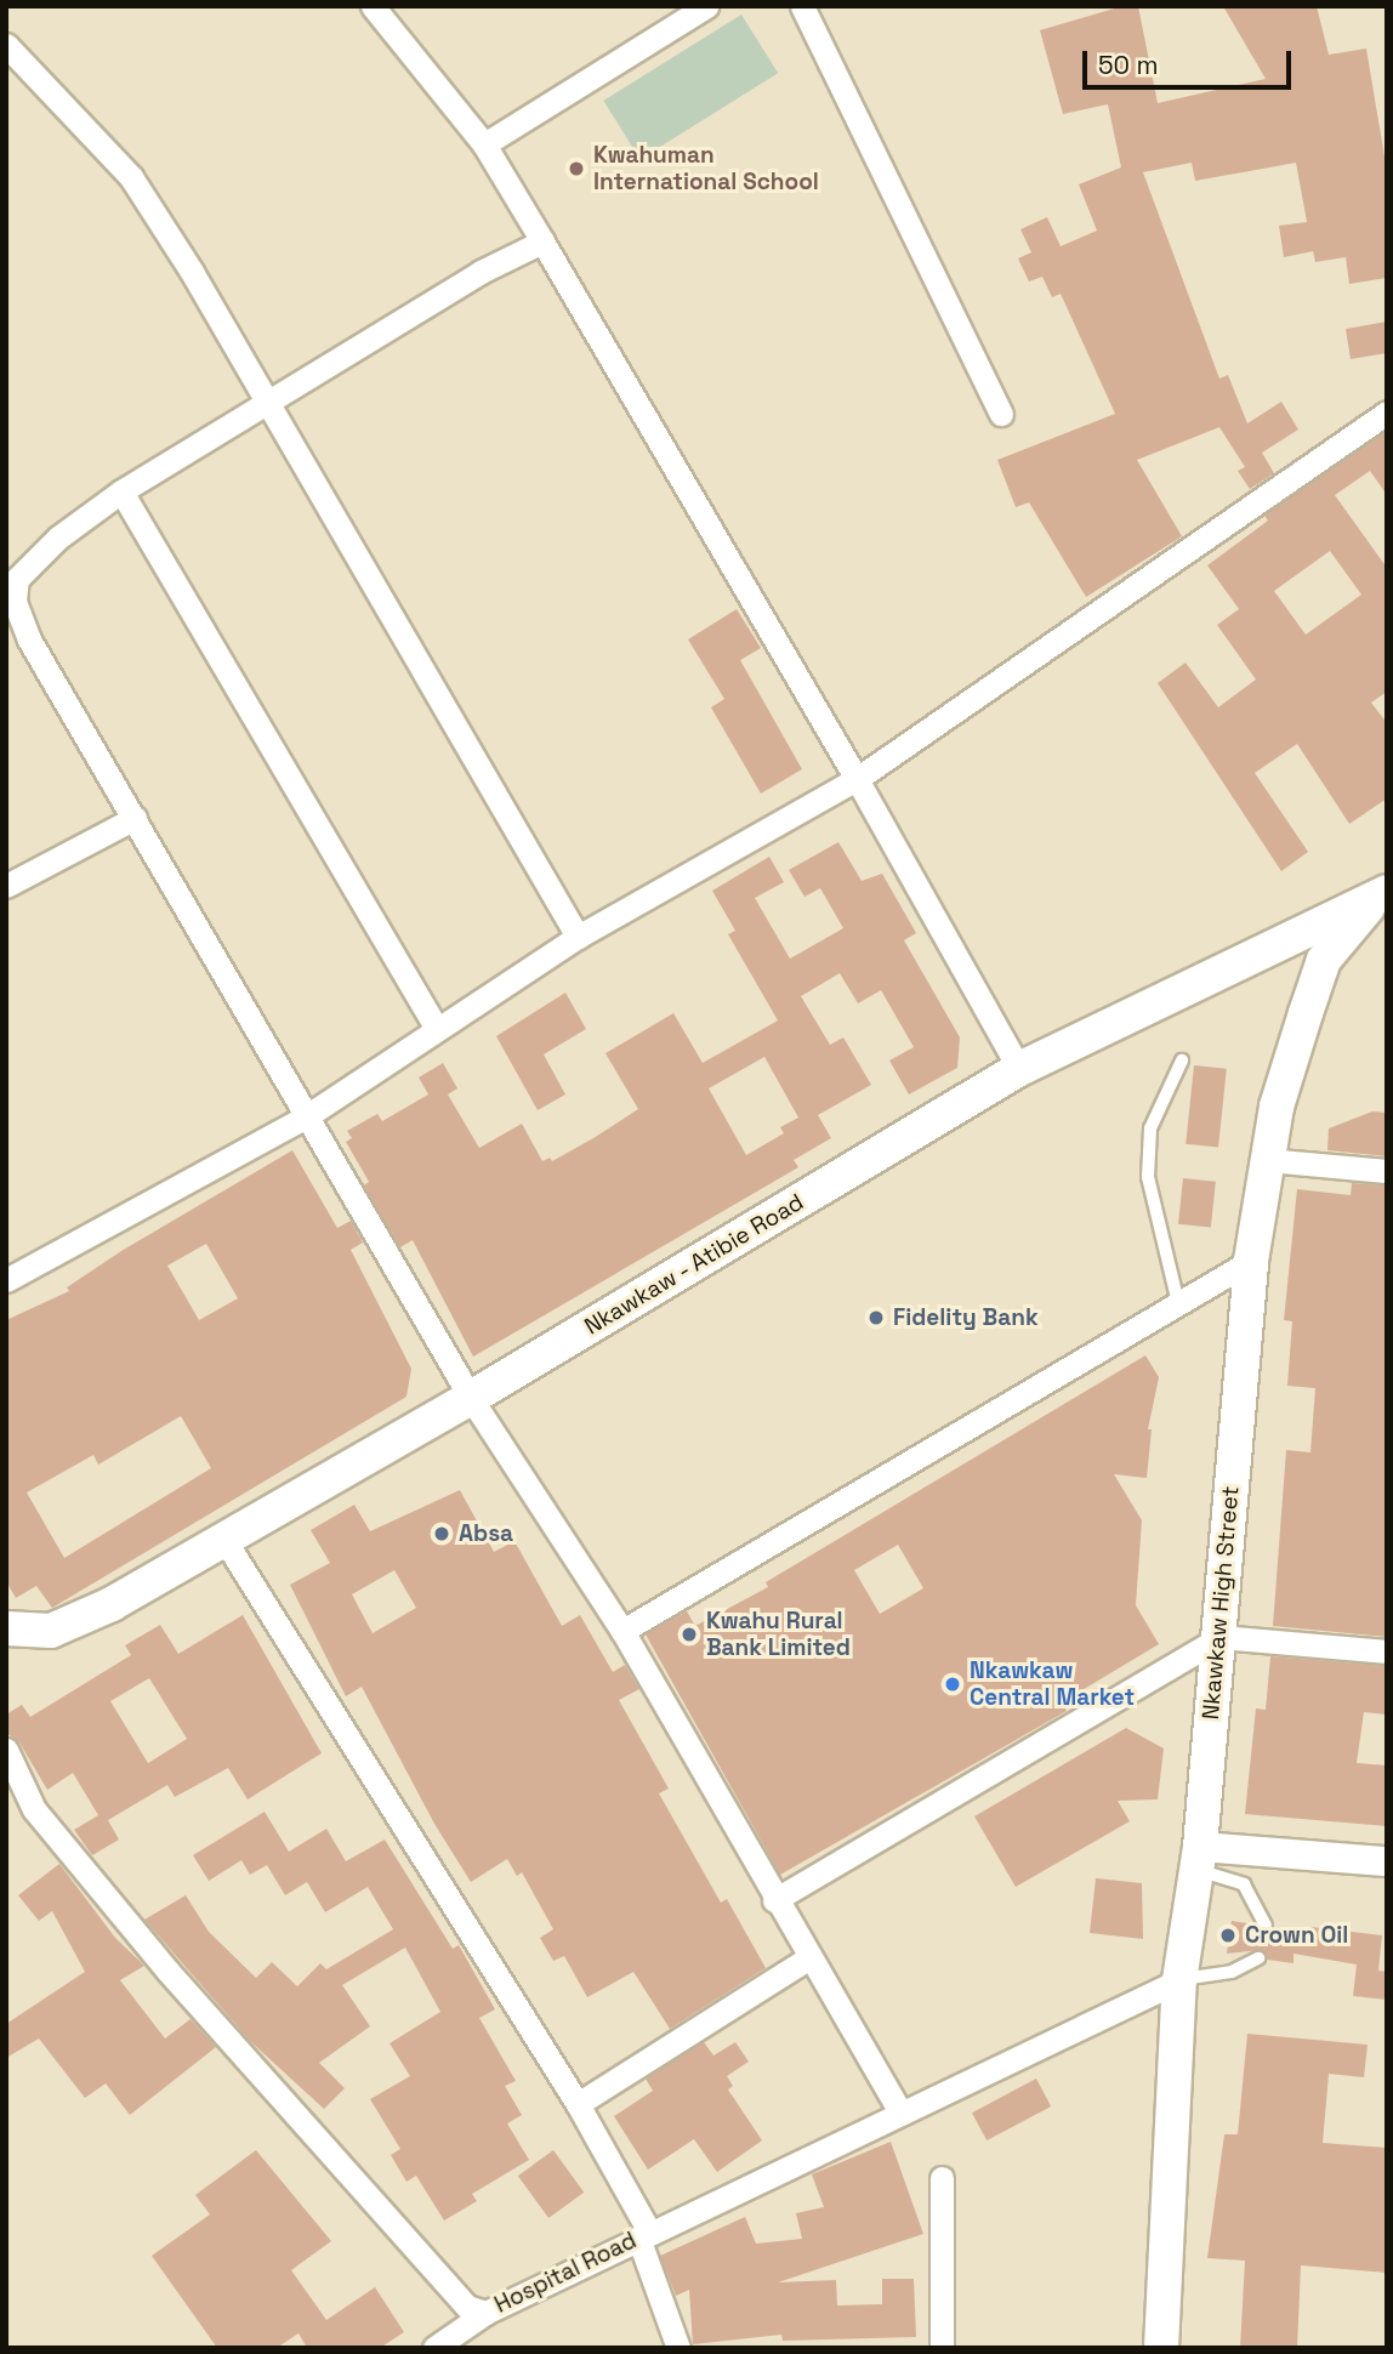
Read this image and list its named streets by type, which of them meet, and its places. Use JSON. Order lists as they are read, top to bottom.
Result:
{
  "streets": {
    "main road": ["Nkawkaw - Atibie Road", "Nkawkaw High Street"],
    "street": ["Hospital Road"]
  },
  "crossings": [
    ["Nkawkaw - Atibie Road", "Nkawkaw High Street"],
    ["Nkawkaw High Street", "Hospital Road"]
  ],
  "places": [
    "Kwahuman International School",
    "Fidelity Bank",
    "Absa",
    "Kwahu Rural Bank Limited",
    "Nkawkaw Central Market",
    "Crown Oil"
  ],
  "scale_bar": "50 m"
}
